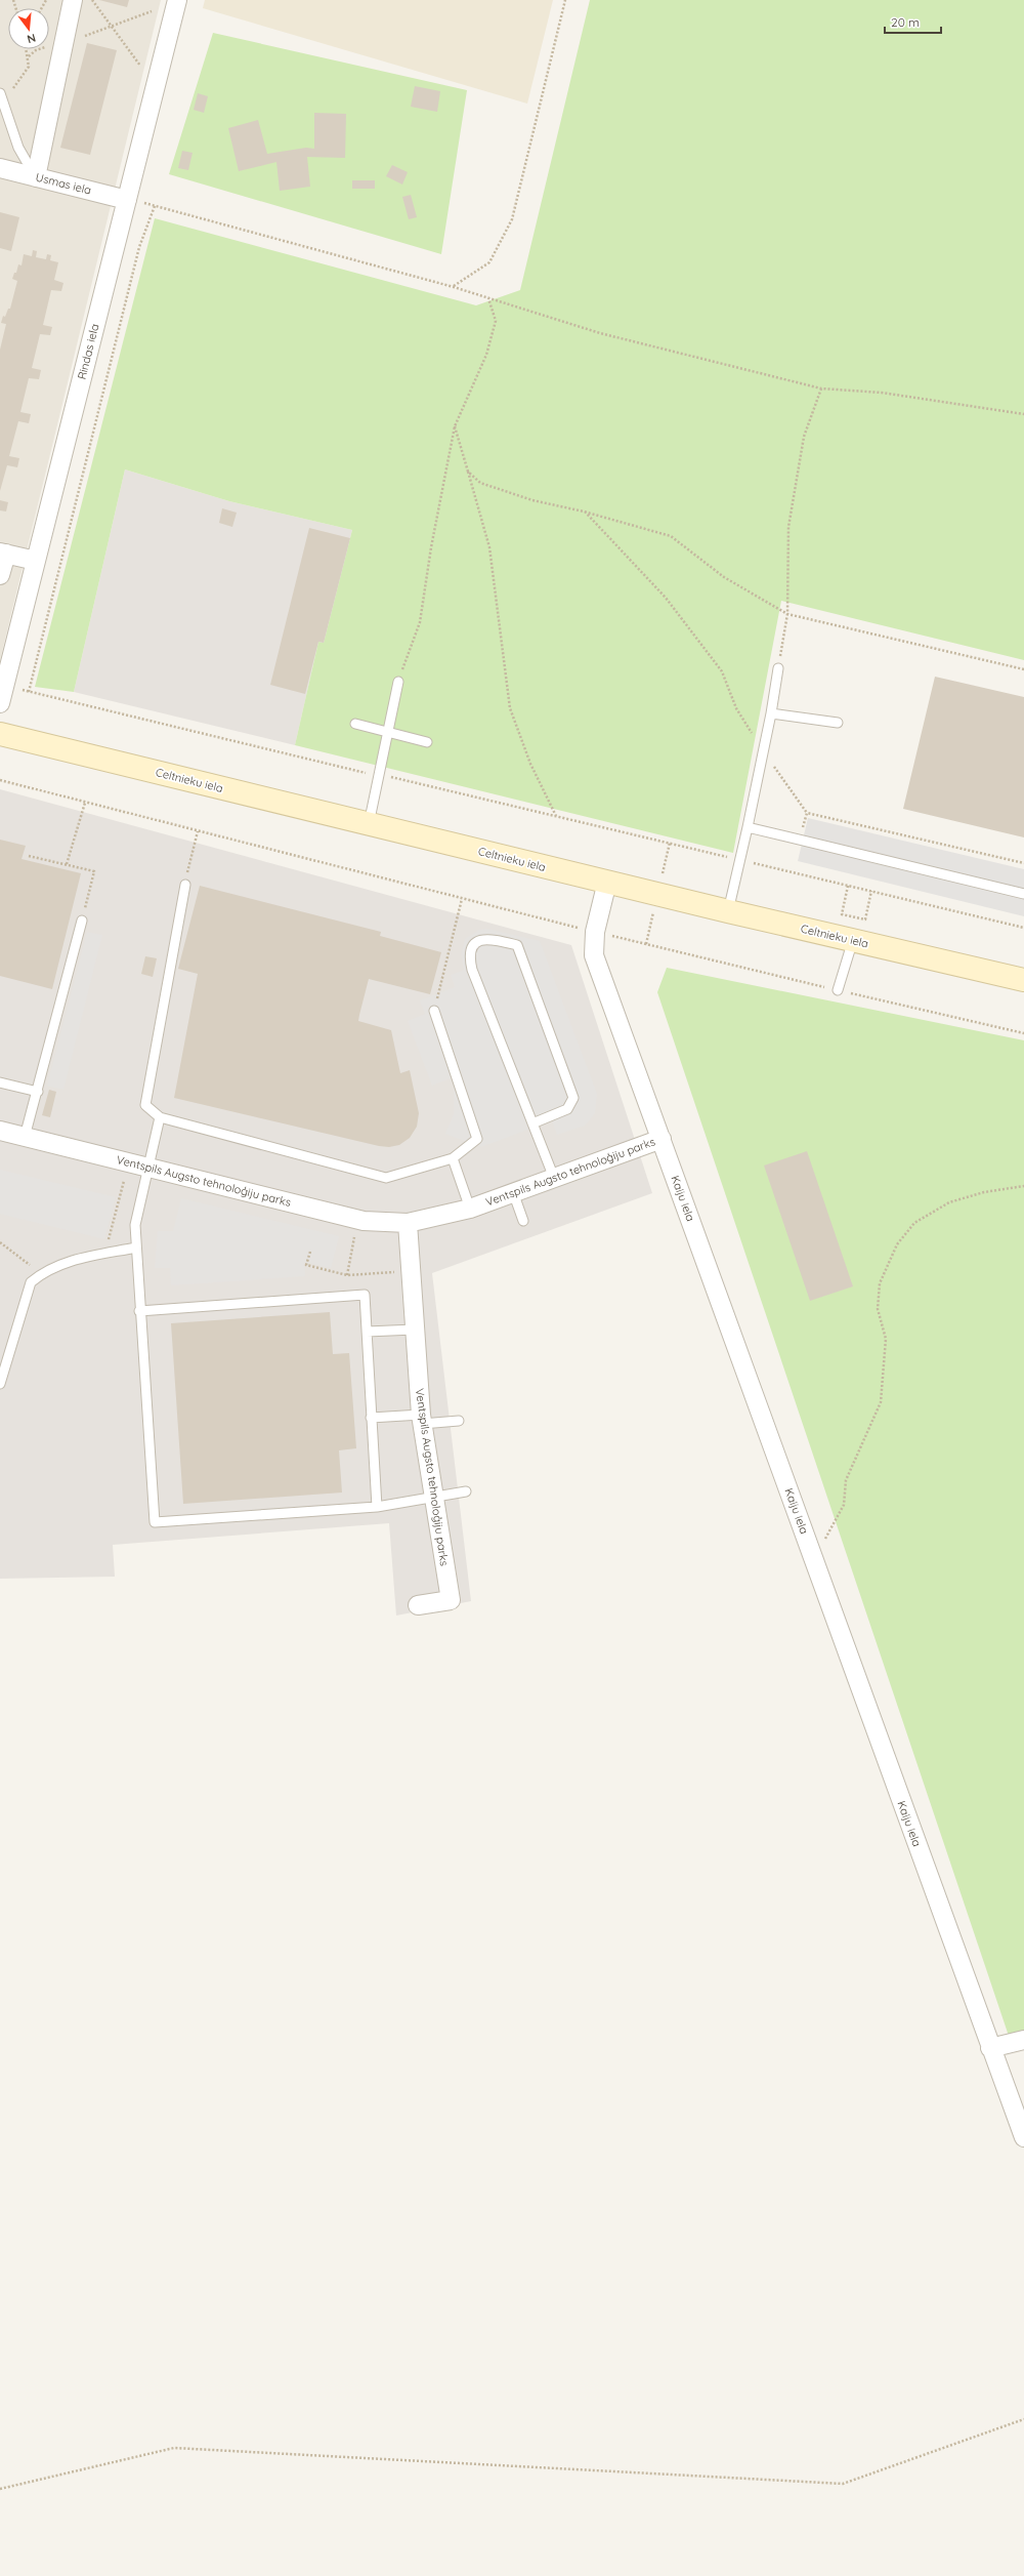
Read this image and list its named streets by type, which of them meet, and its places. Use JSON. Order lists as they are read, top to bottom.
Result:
{
  "streets": {
    "street": [
      "Usmas iela",
      "Rindas iela",
      "Celtnieku iela",
      "Ventspils Augsto tehnoloģiju parks",
      "Kaiju iela"
    ]
  },
  "crossings": [
    ["Usmas iela", "Rindas iela"],
    ["Celtnieku iela", "Kaiju iela"],
    ["Ventspils Augsto tehnoloģiju parks", "Kaiju iela"]
  ],
  "scale_bar": "20 m",
  "north": "bottom"
}
